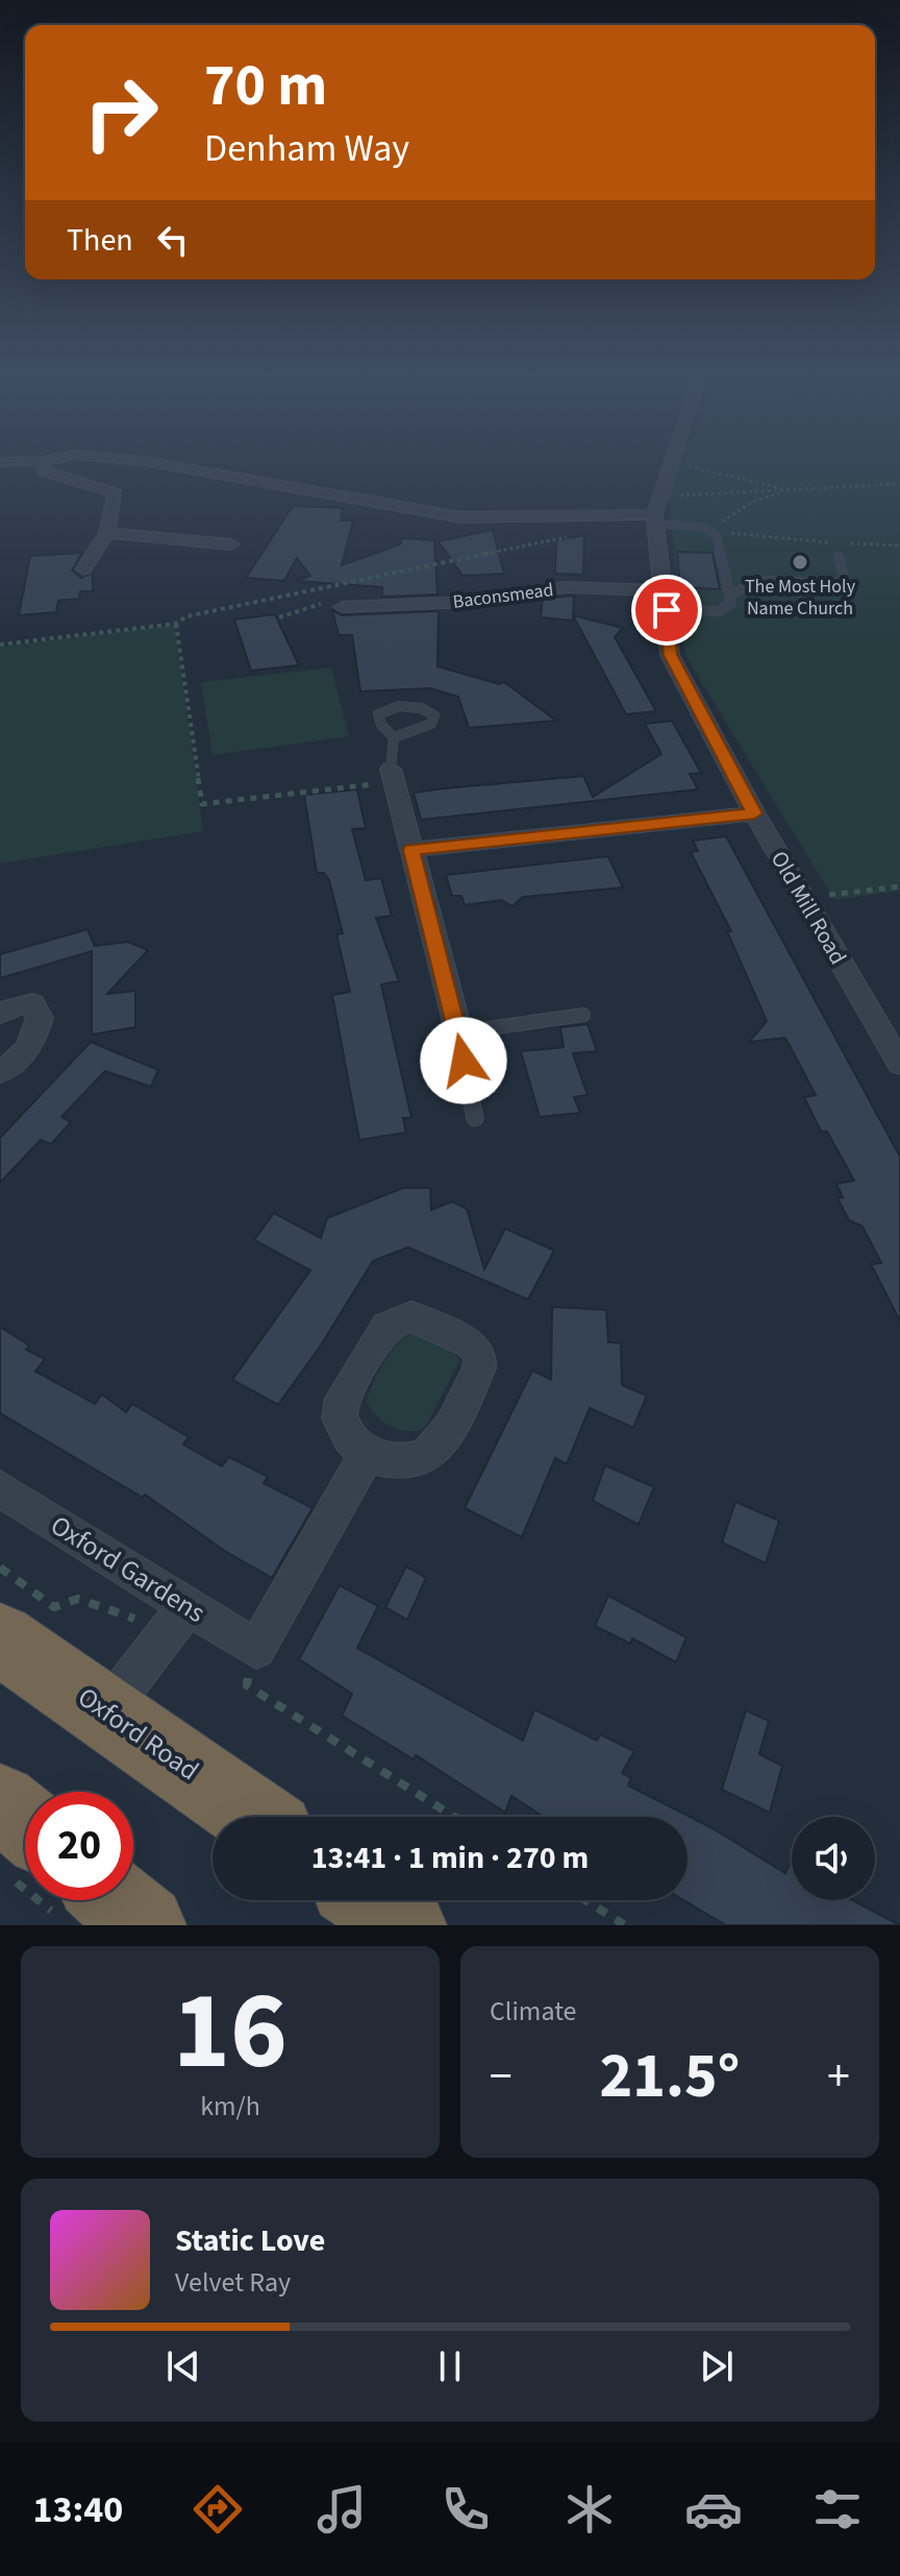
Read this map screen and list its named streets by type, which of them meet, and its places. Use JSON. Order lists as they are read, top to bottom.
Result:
{
  "streets": {
    "highway": ["Oxford Road"],
    "street": ["Baconsmead", "Old Mill Road", "Oxford Gardens"]
  },
  "crossings": [
    ["Baconsmead", "Old Mill Road"]
  ],
  "places": ["The Most Holy Name Church"],
  "page": {
    "turn": ["70 m", "Denham Way"],
    "then": "Then",
    "limit": "20",
    "trip": "13:41 · 1 min · 270 m",
    "tile": [
      ["16", "km/h"],
      "Climate"
    ],
    "heat": ["−", "21.5°", "+"],
    "song": ["Static Love", "Velvet Ray"],
    "tabs": "13:40"
  }
}
